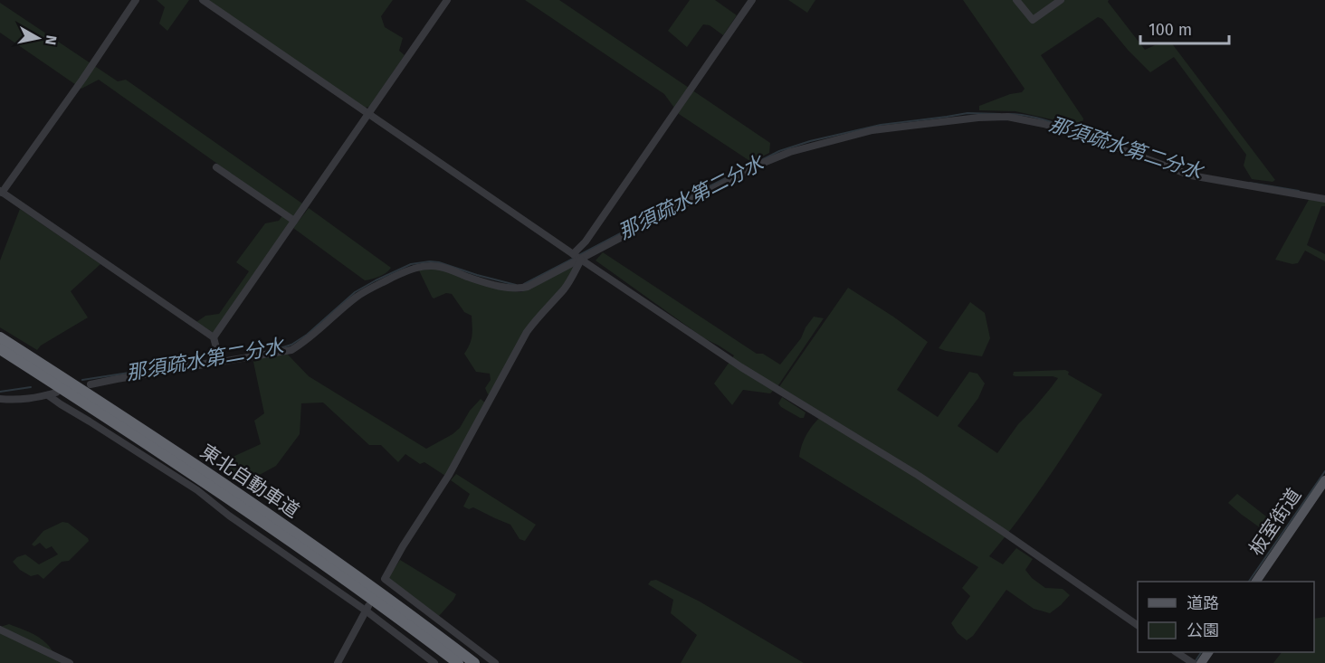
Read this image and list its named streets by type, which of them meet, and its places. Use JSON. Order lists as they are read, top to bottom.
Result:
{
  "streets": {
    "highway": ["東北自動車道"],
    "main road": ["板室街道"]
  },
  "water": ["那須疏水第二分水"],
  "legend": ["道路", "公園"],
  "scale_bar": "100 m",
  "north": "right"
}
